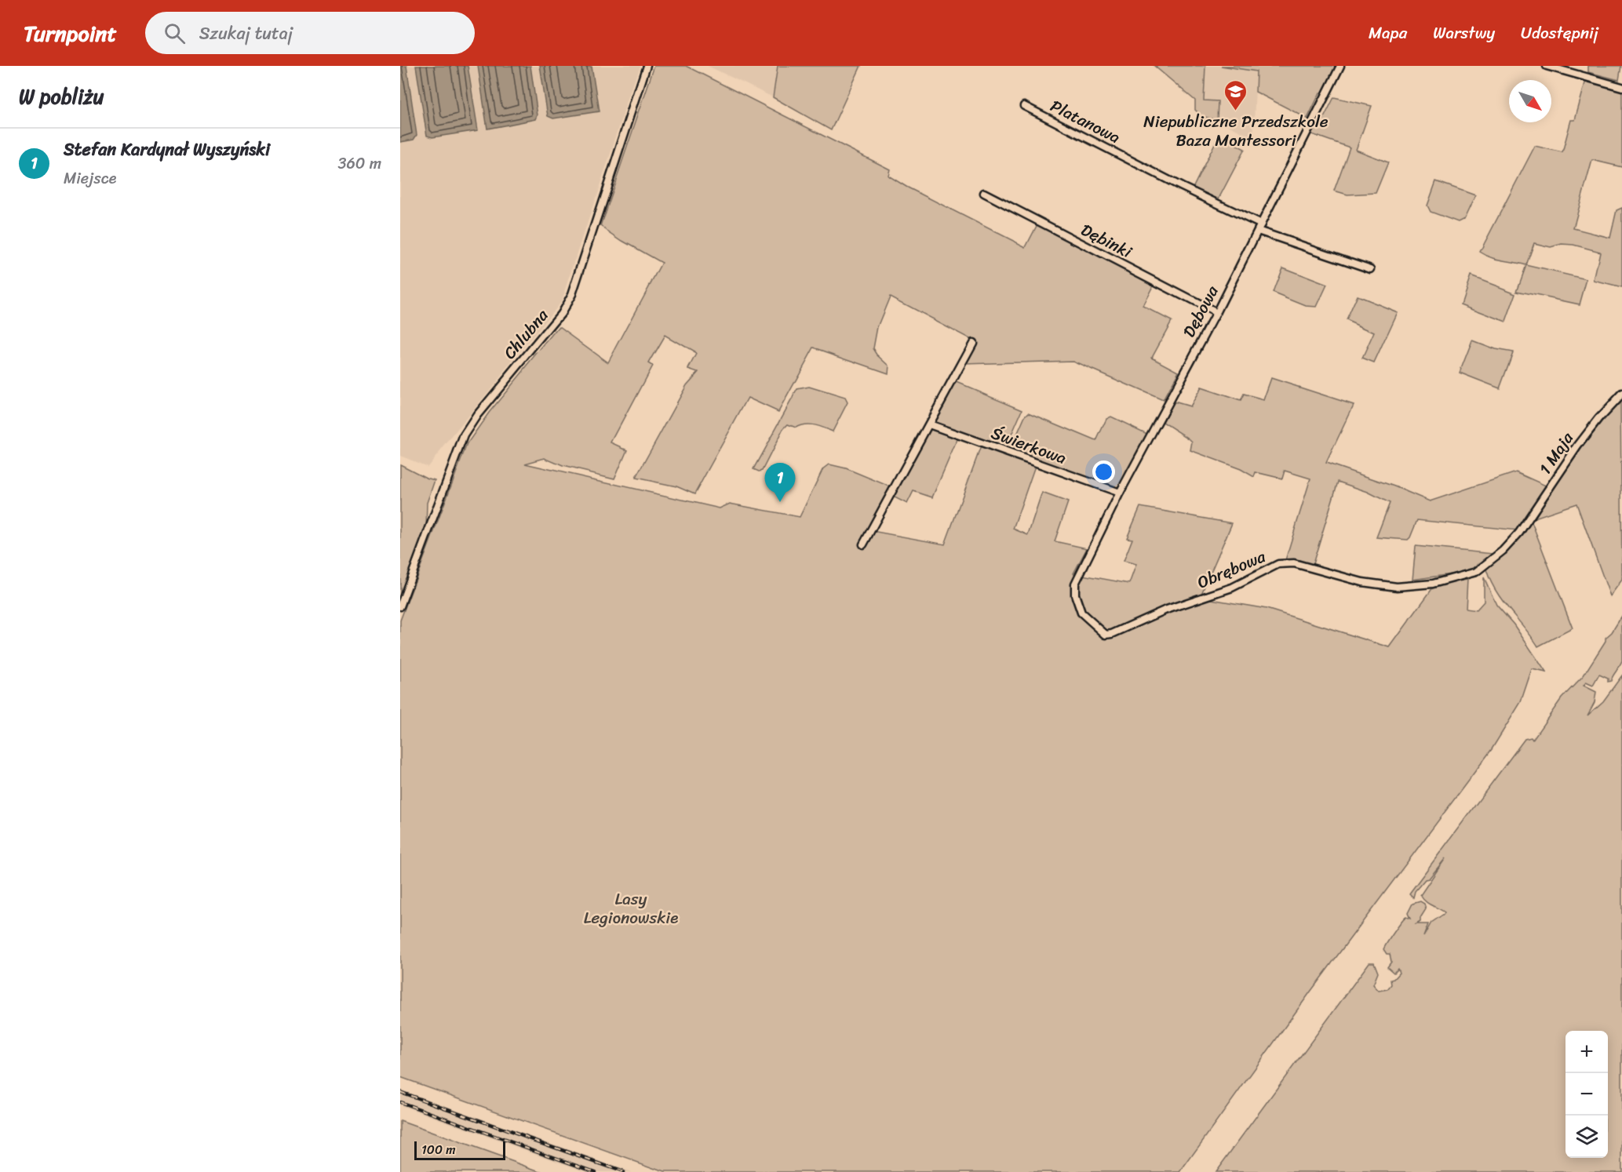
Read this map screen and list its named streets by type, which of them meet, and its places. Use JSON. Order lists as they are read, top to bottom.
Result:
{
  "streets": {
    "street": [
      "Platanowa",
      "Dębinki",
      "Dębowa",
      "Chlubna",
      "Świerkowa",
      "1 Maja",
      "Obrębowa"
    ]
  },
  "crossings": [
    ["Platanowa", "Dębowa"],
    ["Dębinki", "Dębowa"],
    ["Dębowa", "Świerkowa"],
    ["Dębowa", "Obrębowa"],
    ["1 Maja", "Obrębowa"]
  ],
  "parks": ["Lasy Legionowskie"],
  "places": {
    "school or university": ["Niepubliczne Przedszkole Baza Montessori"]
  },
  "scale_bar": "100 m",
  "north": "bottom right",
  "page": {
    "header": "Turnpoint",
    "search": "Szukaj tutaj",
    "nav": ["Mapa", "Warstwy", "Udostępnij"],
    "heading": "W pobliżu",
    "list": [
      {
        "mark": "1",
        "name": "Stefan Kardynał Wyszyński",
        "note": "Miejsce",
        "value": "360 m"
      }
    ],
    "pins": "1",
    "map_buttons": ["+", "−"],
    "scale": "100 m"
  }
}
